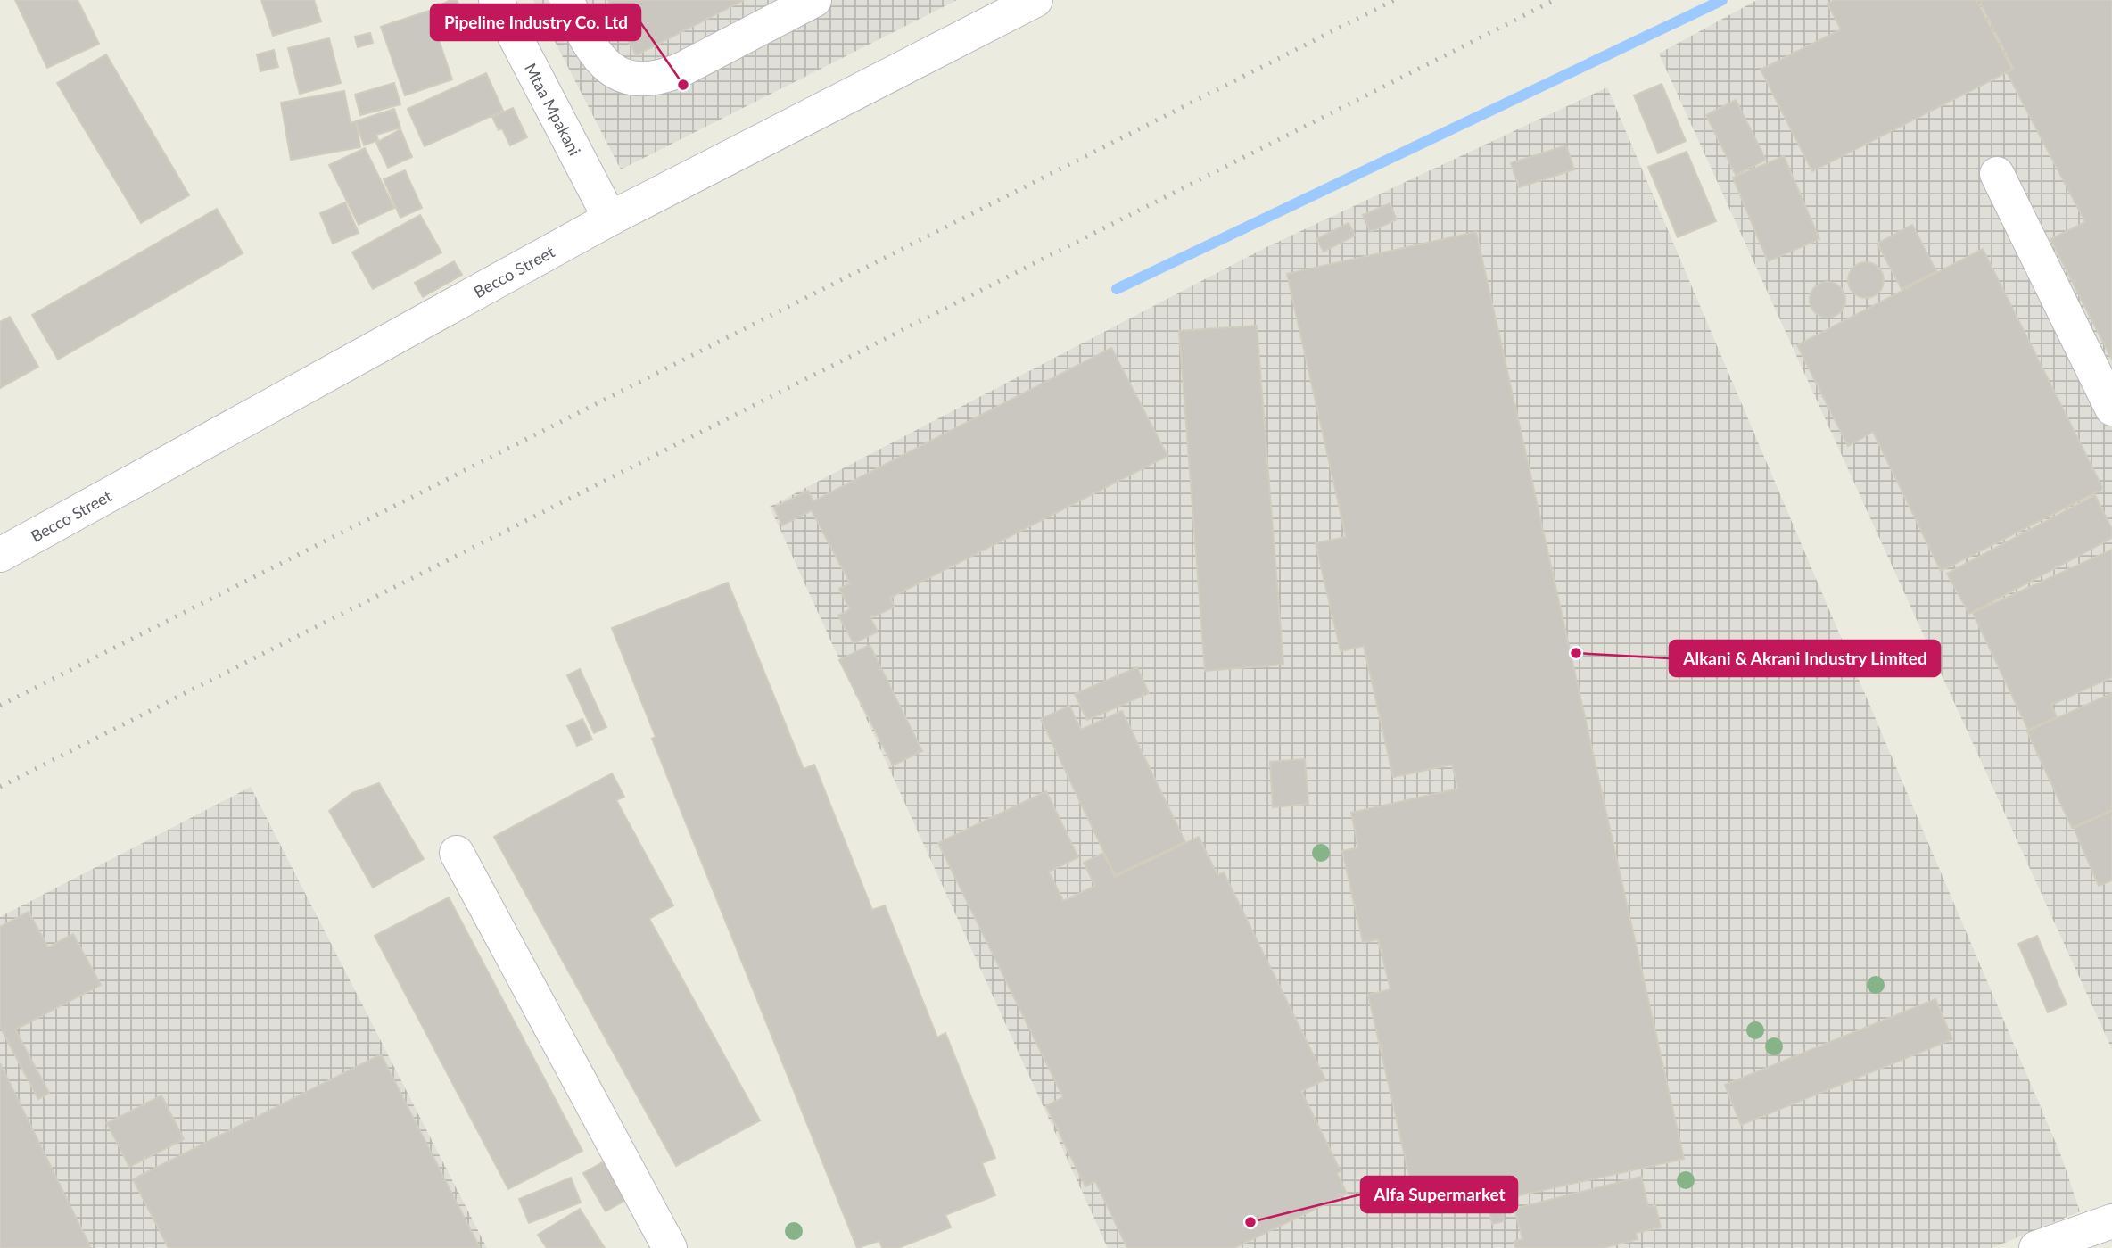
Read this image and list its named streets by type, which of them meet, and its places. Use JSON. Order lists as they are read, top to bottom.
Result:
{
  "streets": {
    "street": ["Mtaa Mpakani", "Becco Street"]
  },
  "crossings": [
    ["Mtaa Mpakani", "Becco Street"]
  ],
  "places": ["Pipeline Industry Co. Ltd", "Alkani & Akrani Industry Limited", "Alfa Supermarket"]
}
